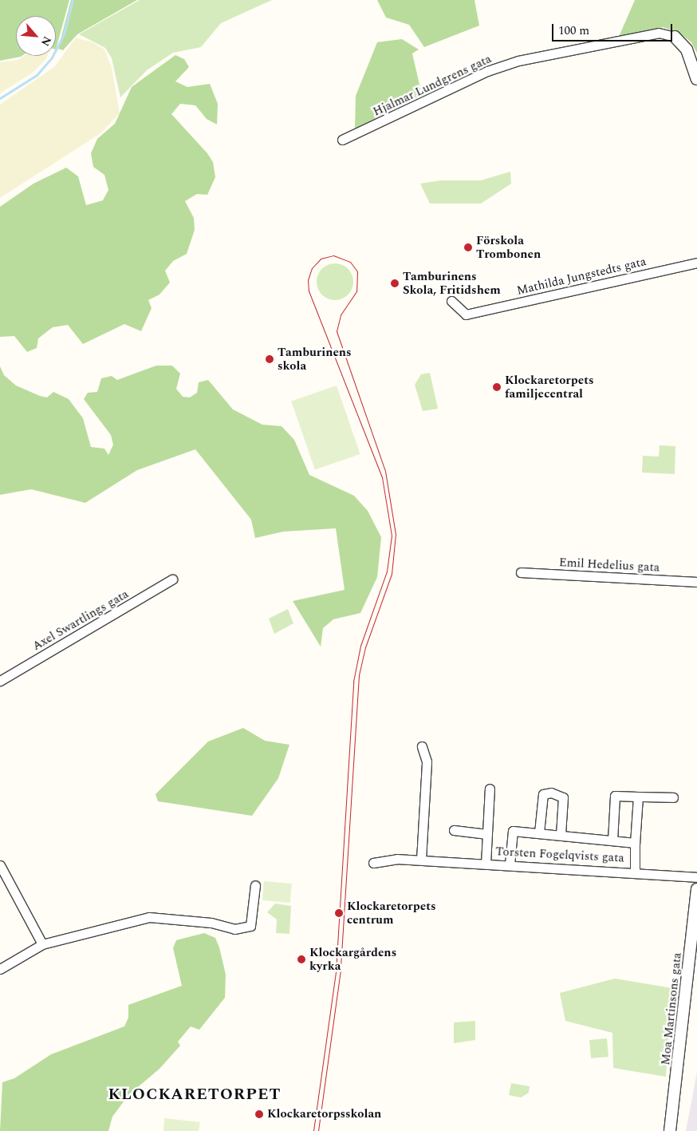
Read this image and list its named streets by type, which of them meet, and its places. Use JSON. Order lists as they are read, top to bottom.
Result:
{
  "streets": {
    "street": [
      "Hjalmar Lundgrens gata",
      "Mathilda Jungstedts gata",
      "Emil Hedelius gata",
      "Axel Swartlings gata",
      "Torsten Fogelqvists gata",
      "Moa Martinsons gata"
    ]
  },
  "districts": ["KLOCKARETORPET"],
  "places": [
    "Förskola Trombonen",
    "Tamburinens Skola, Fritidshem",
    "Tamburinens skola",
    "Klockaretorpets familjecentral",
    "Klockaretorpets centrum",
    "Klockargårdens kyrka",
    "Klockaretorpsskolan"
  ],
  "scale_bar": "100 m",
  "north": "bottom right"
}
